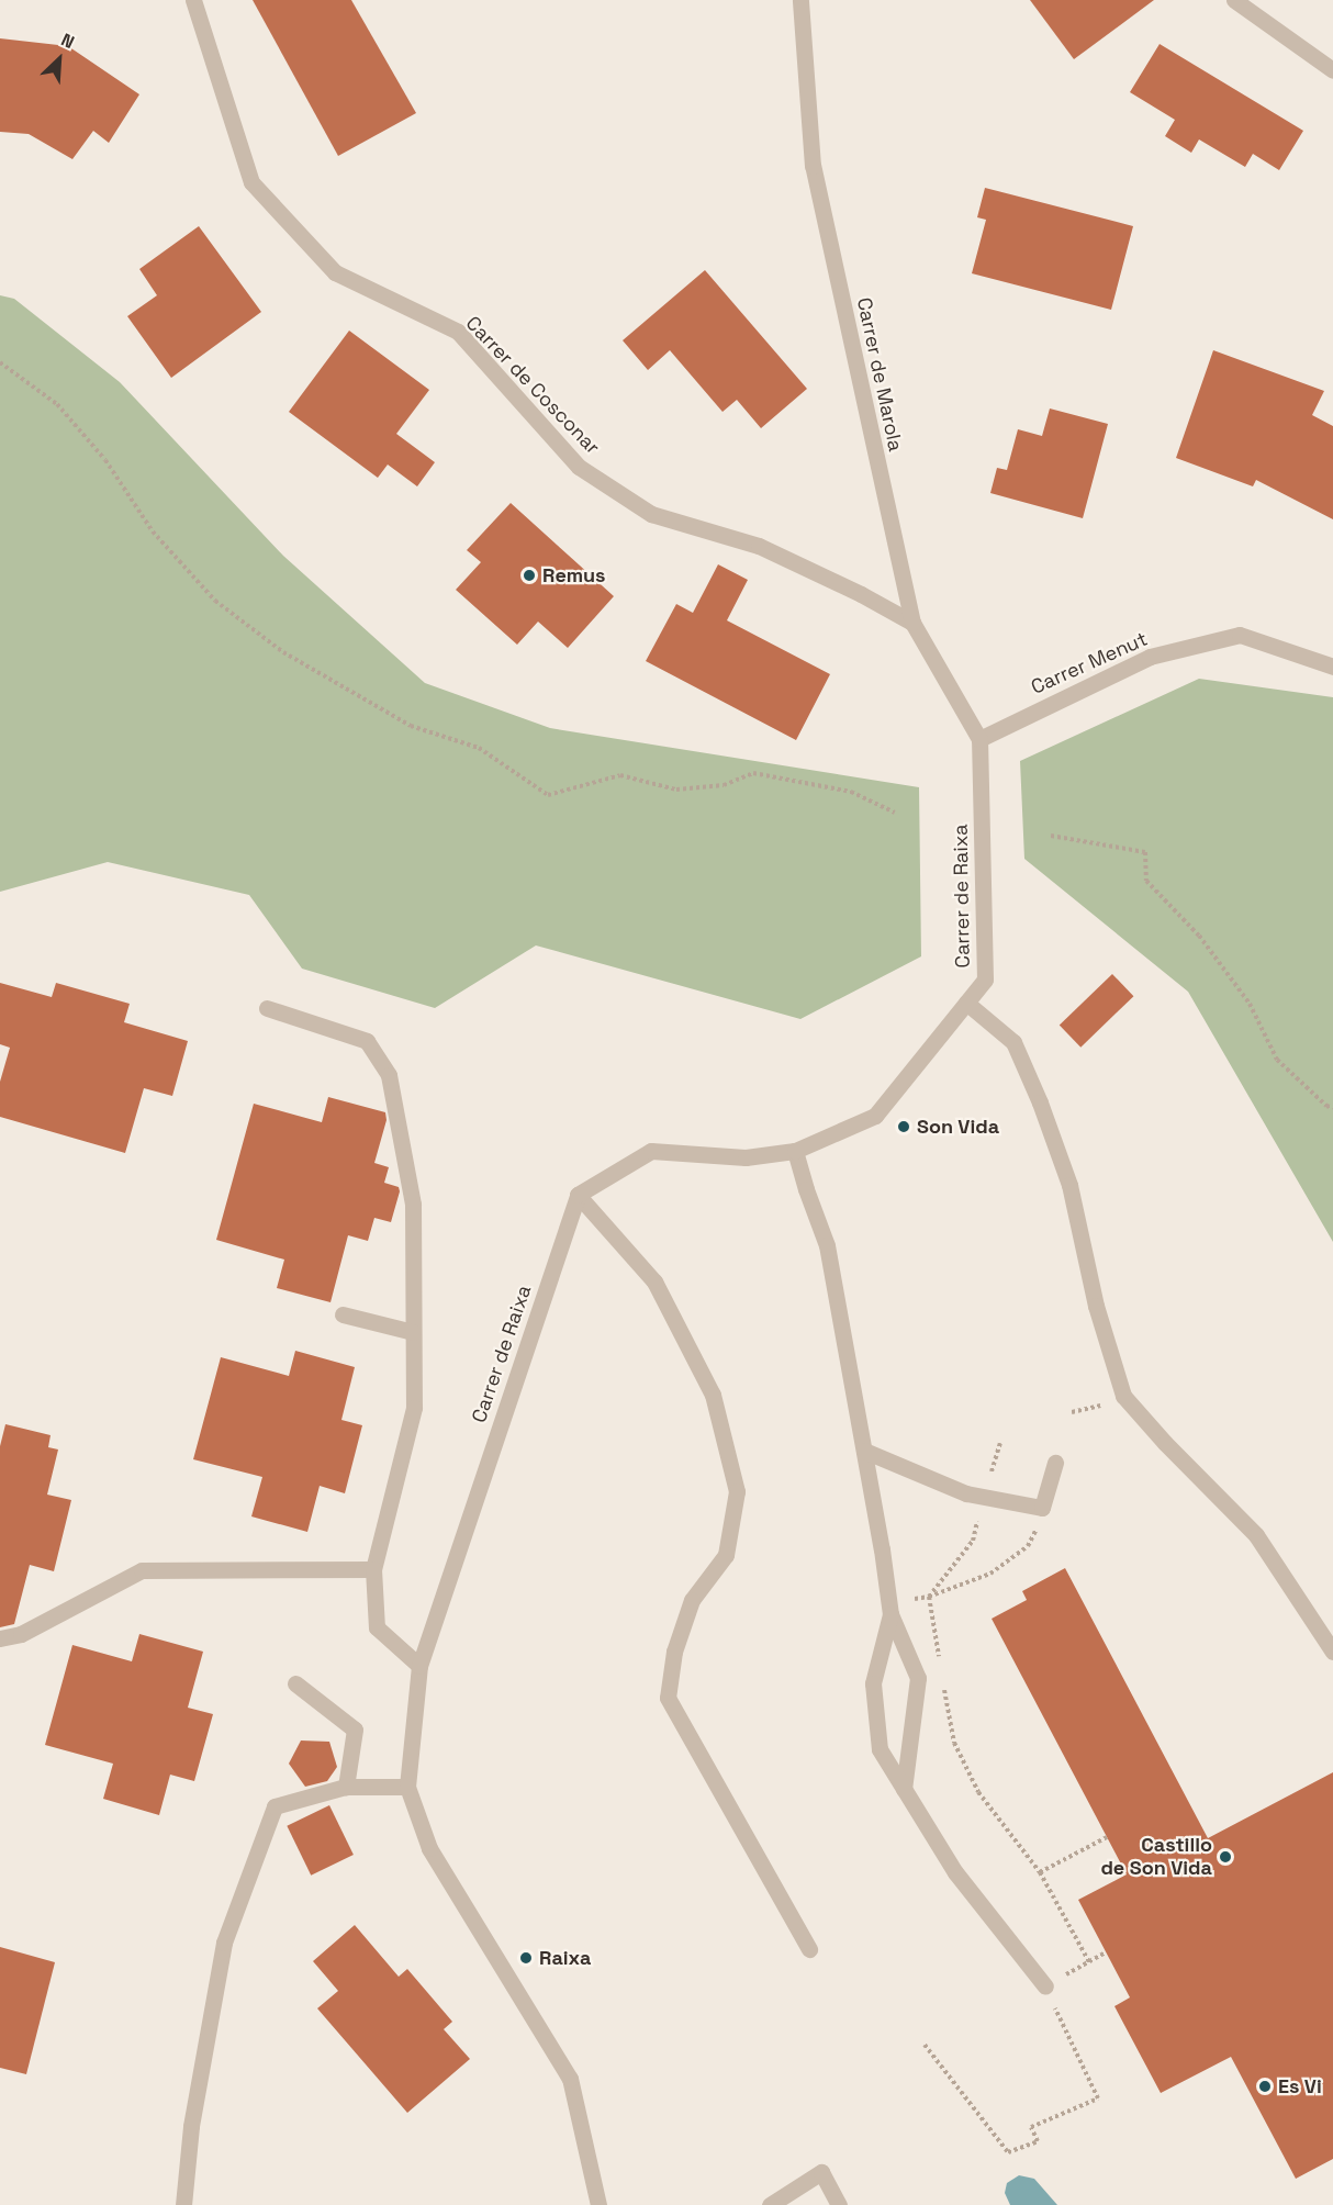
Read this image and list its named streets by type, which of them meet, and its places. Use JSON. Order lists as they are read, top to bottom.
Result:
{
  "streets": {
    "street": [
      "Carrer de Marola",
      "Carrer de Cosconar",
      "Carrer Menut",
      "Carrer de Raixa"
    ]
  },
  "crossings": [
    ["Carrer de Marola", "Carrer de Cosconar"],
    ["Carrer de Marola", "Carrer Menut"],
    ["Carrer de Marola", "Carrer de Raixa"],
    ["Carrer Menut", "Carrer de Raixa"]
  ],
  "places": [
    "Remus",
    "Son Vida",
    "Castillo de Son Vida",
    "Raixa",
    "Es Vi"
  ],
  "north": "top right"
}
